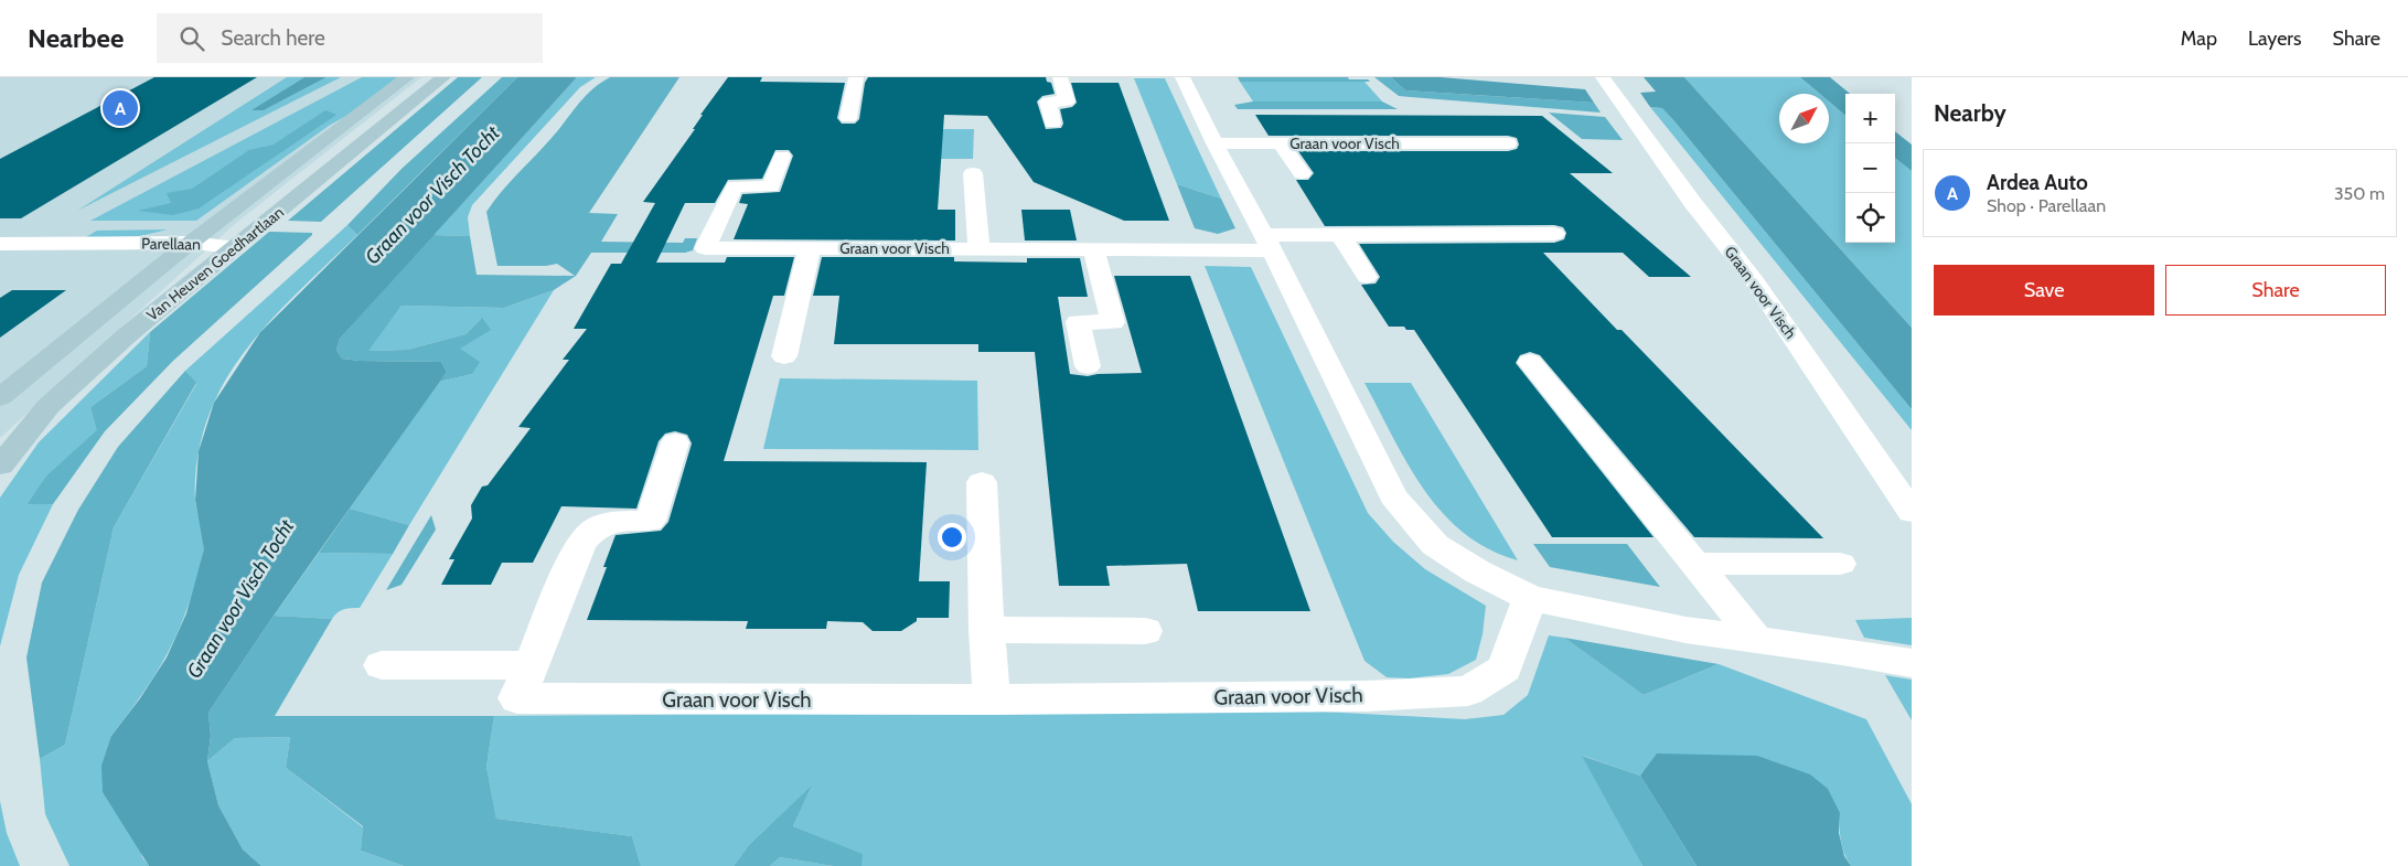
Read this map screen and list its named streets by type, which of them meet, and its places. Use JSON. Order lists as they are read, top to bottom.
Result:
{
  "streets": {
    "main road": ["Van Heuven Goedhartlaan"],
    "street": ["Graan voor Visch", "Parellaan"]
  },
  "crossings": [
    ["Parellaan", "Van Heuven Goedhartlaan"]
  ],
  "water": ["Graan voor Visch Tocht"],
  "north": "top right",
  "page": {
    "header": "Nearbee",
    "search": "Search here",
    "nav": ["Map", "Layers", "Share"],
    "heading": "Nearby",
    "pins": "A",
    "map_buttons": ["+", "−"],
    "list": [
      {
        "mark": "A",
        "name": "Ardea Auto",
        "note": "Shop · Parellaan",
        "value": "350 m"
      }
    ],
    "buttons": ["Save", "Share"]
  }
}
